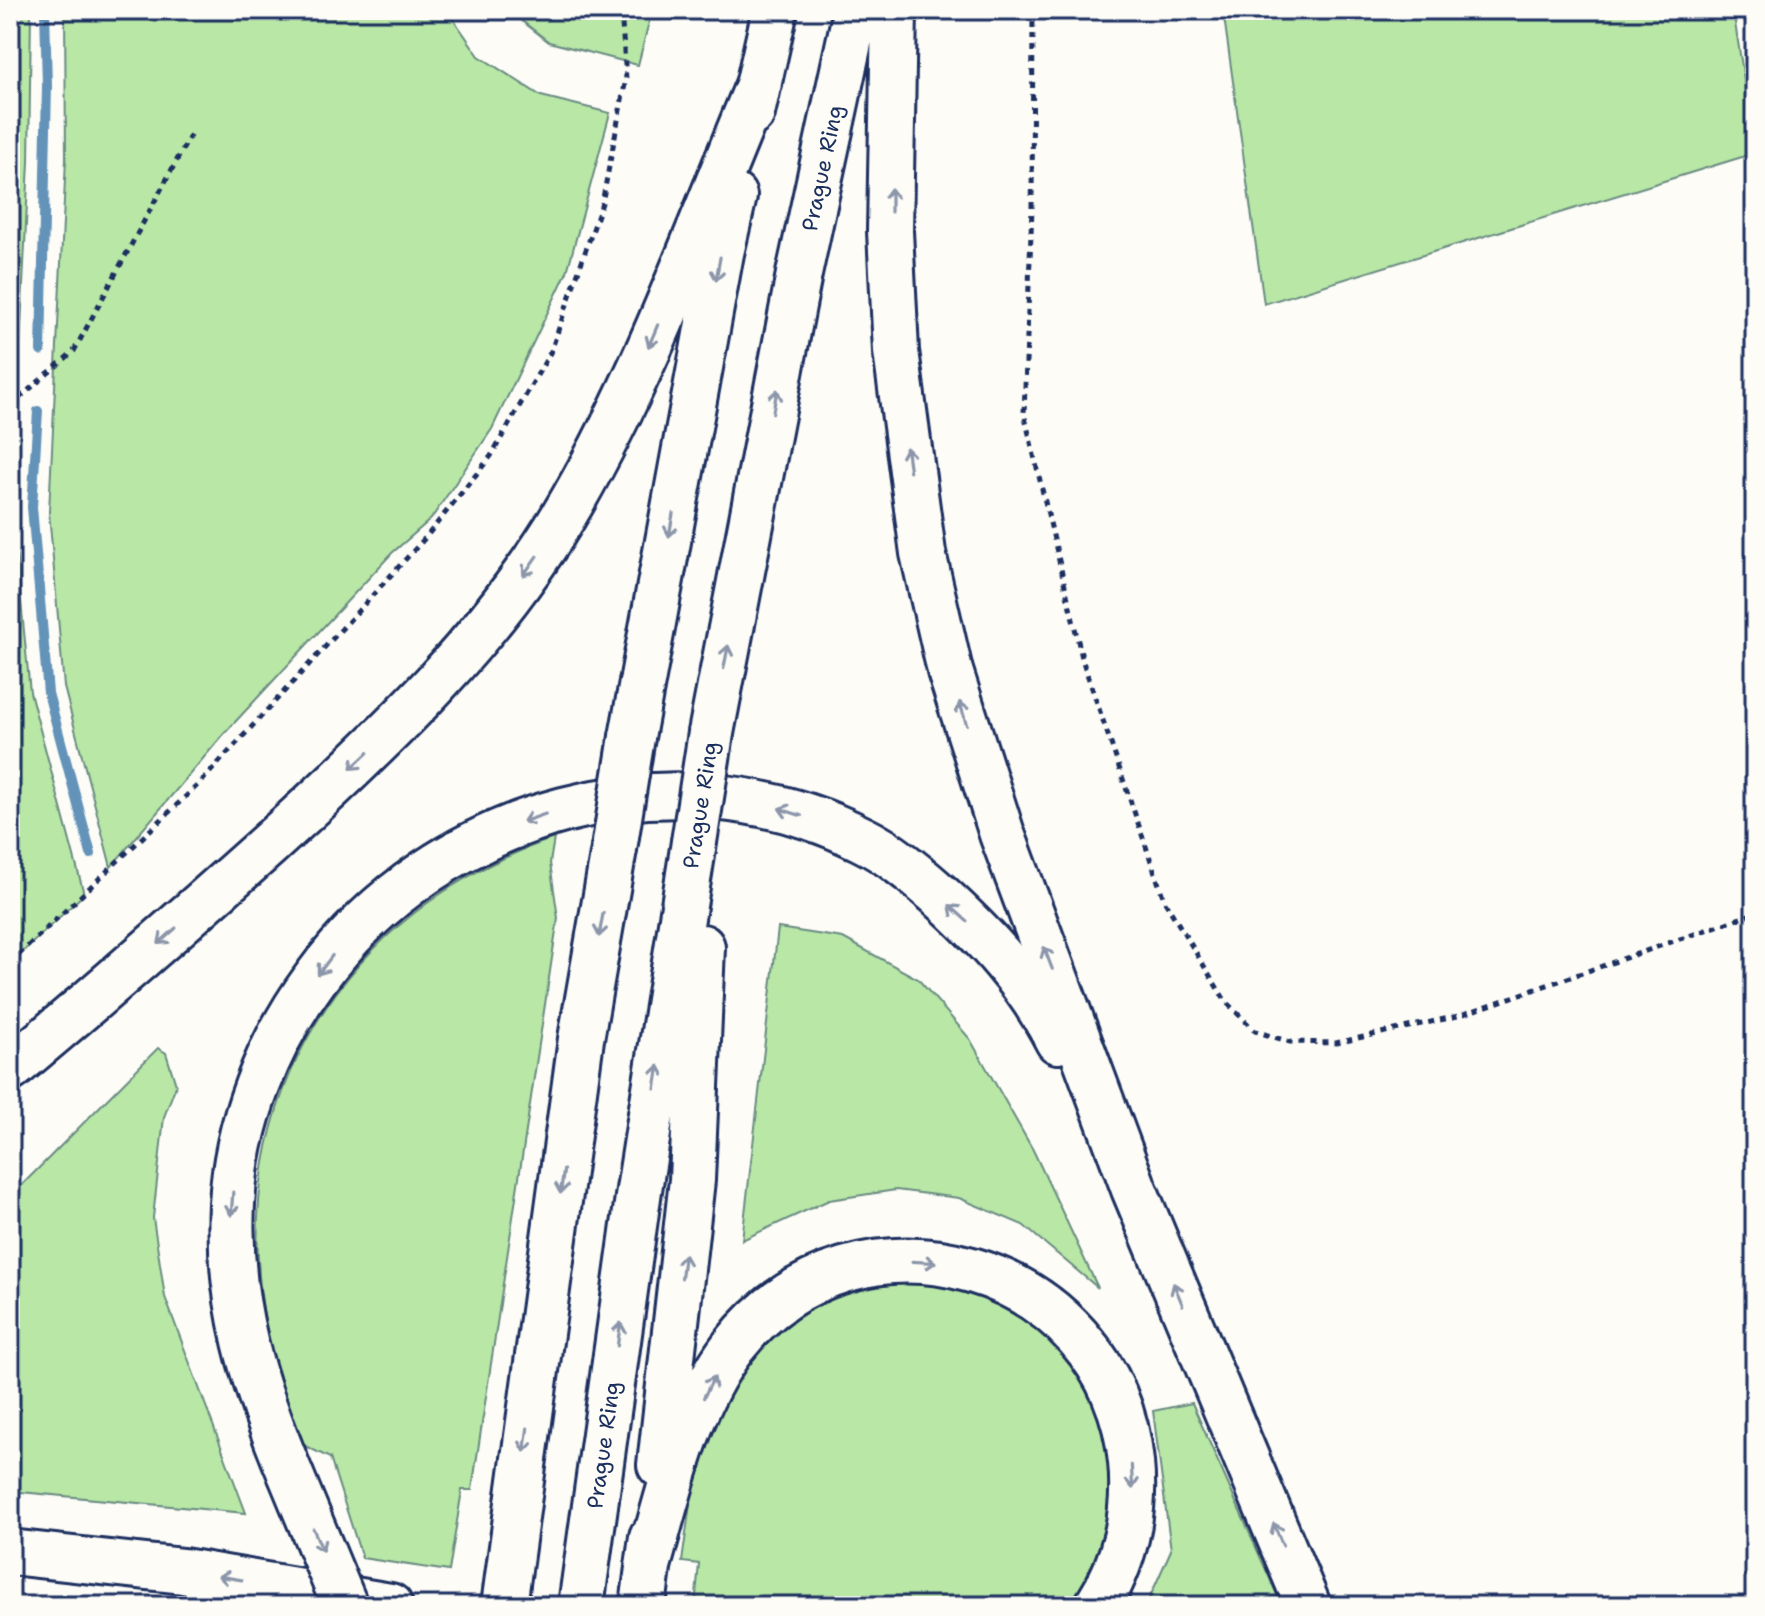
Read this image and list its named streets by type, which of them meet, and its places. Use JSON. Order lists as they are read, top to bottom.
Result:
{
  "streets": {
    "highway": ["Prague Ring"]
  }
}
